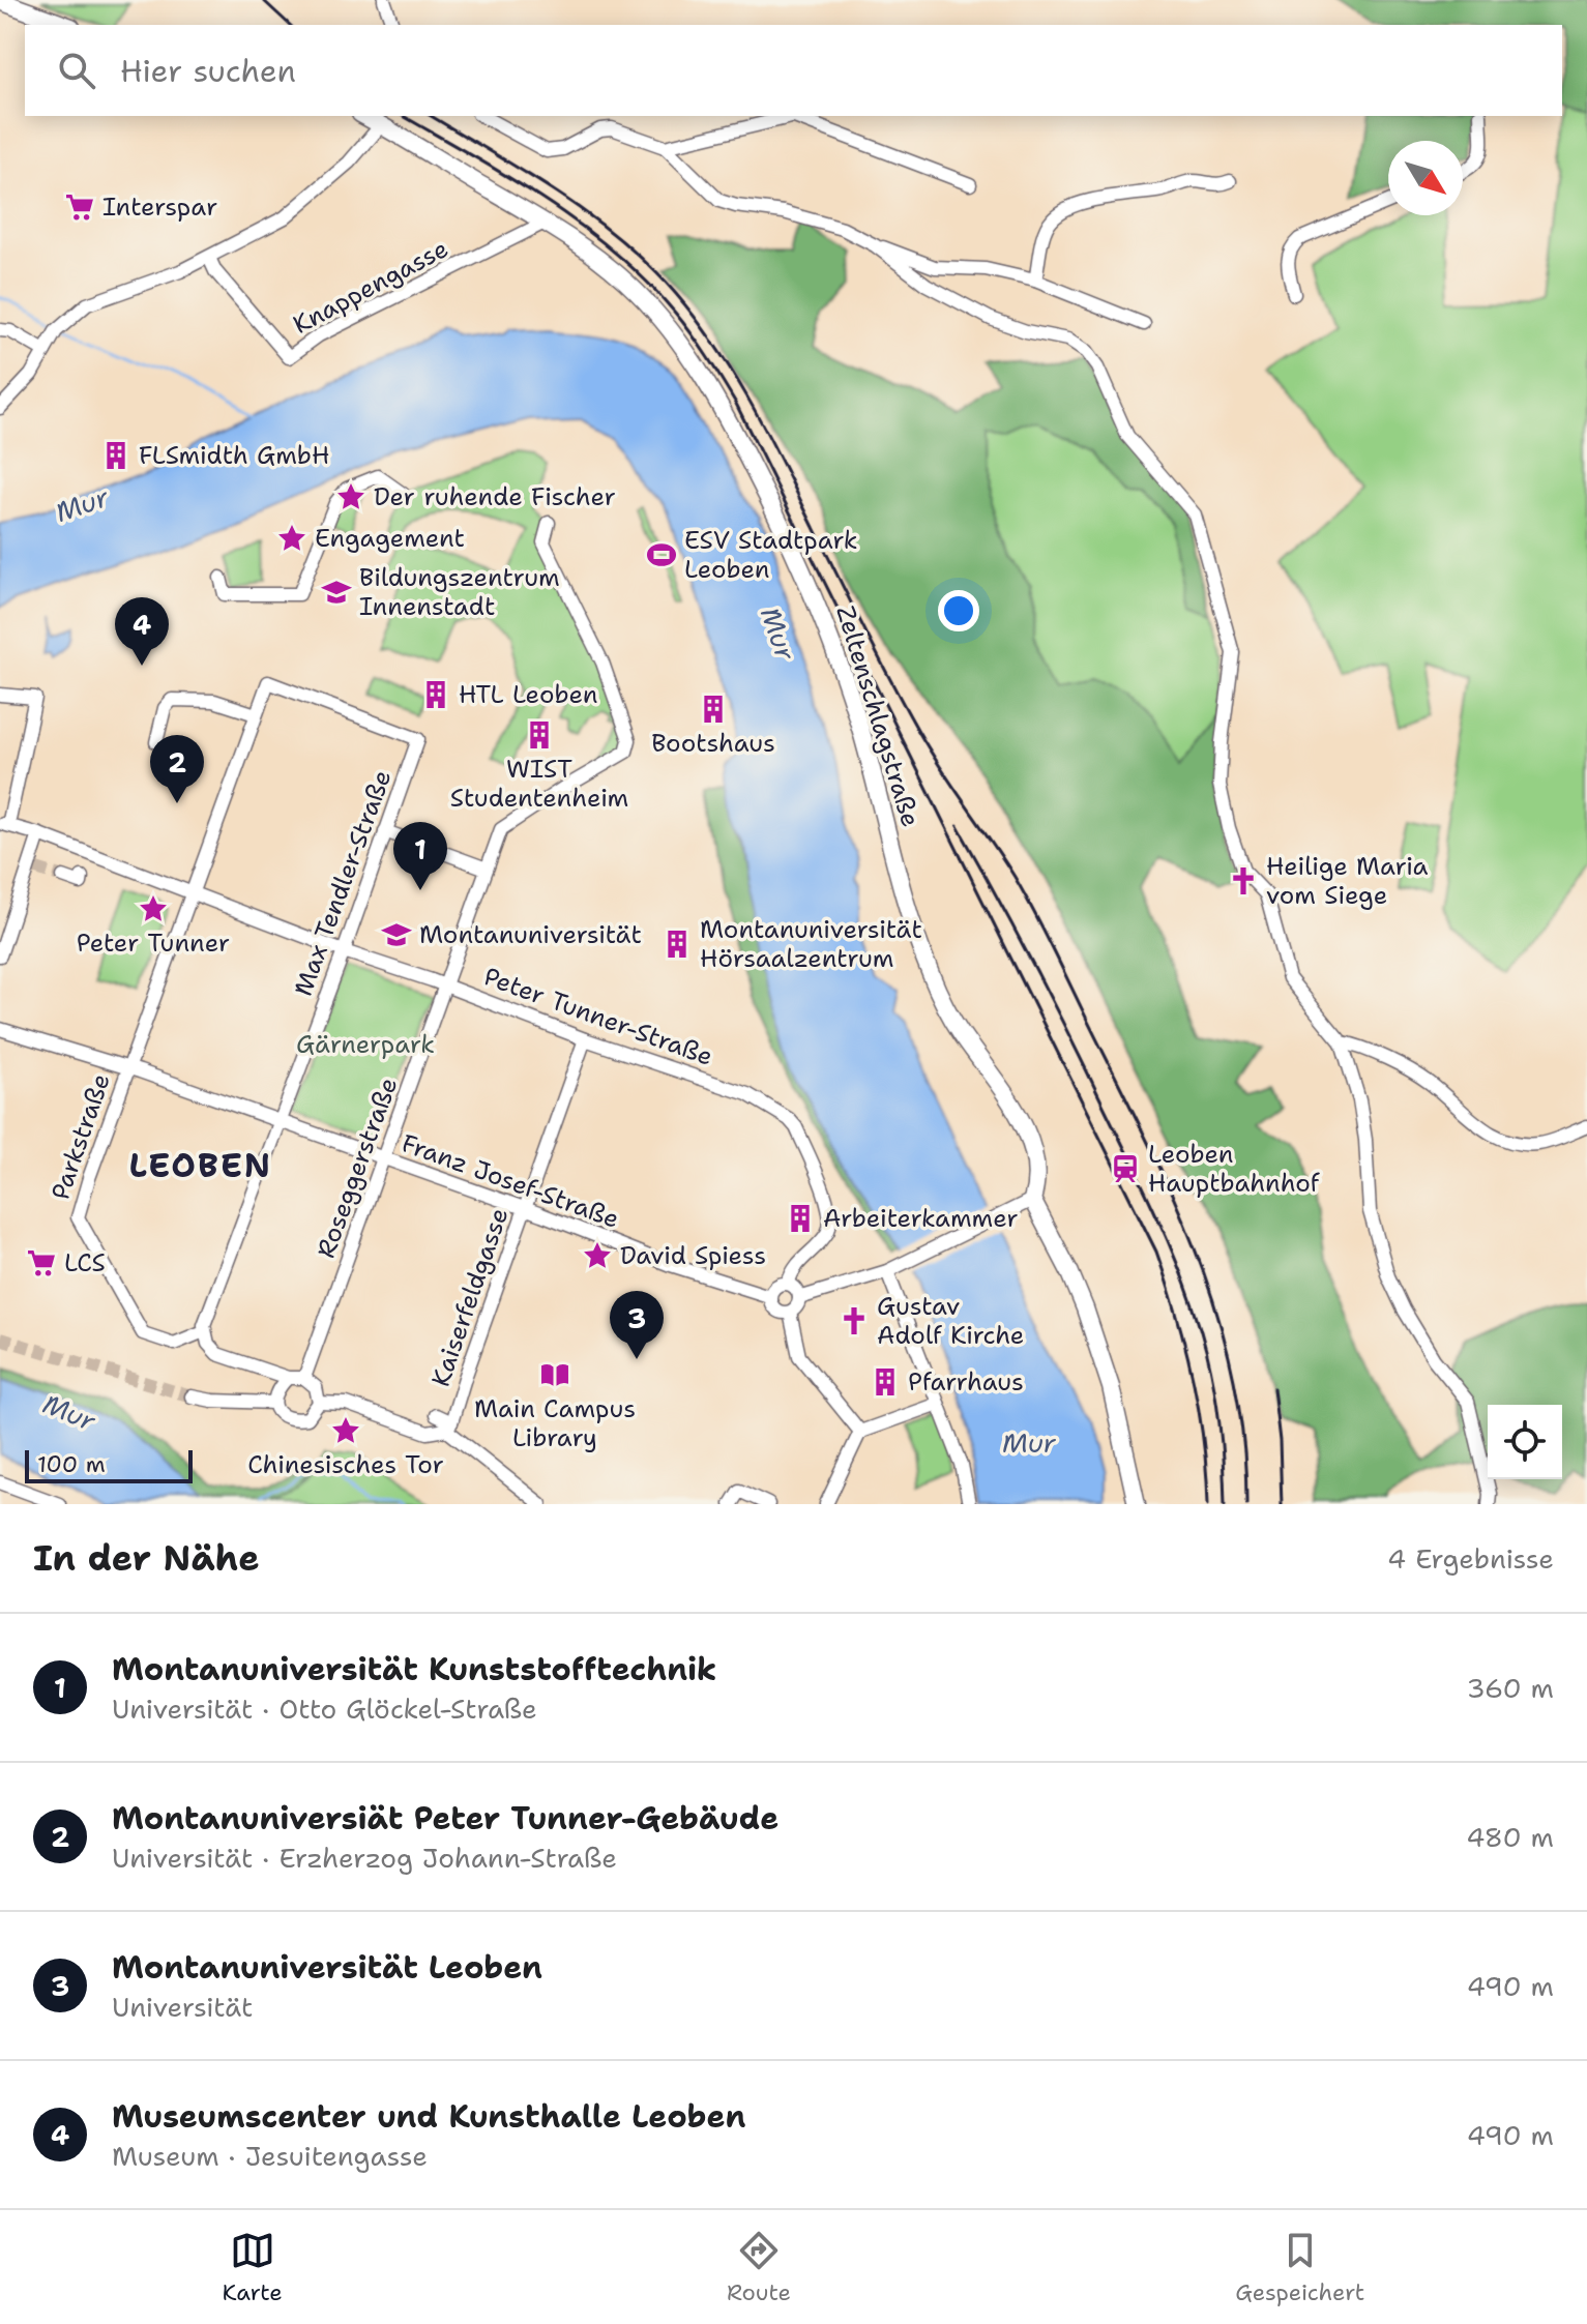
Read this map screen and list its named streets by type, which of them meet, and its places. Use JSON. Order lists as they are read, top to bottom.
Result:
{
  "streets": {
    "main road": ["Zeltenschlagstraße"],
    "street": [
      "Knappengasse",
      "Max Tendler-Straße",
      "Peter Tunner-Straße",
      "Parkstraße",
      "Roseggerstraße",
      "Franz Josef-Straße",
      "Kaiserfeldgasse"
    ]
  },
  "crossings": [
    ["Knappengasse", "Zeltenschlagstraße"],
    ["Max Tendler-Straße", "Peter Tunner-Straße"],
    ["Max Tendler-Straße", "Parkstraße"],
    ["Max Tendler-Straße", "Franz Josef-Straße"],
    ["Peter Tunner-Straße", "Parkstraße"],
    ["Peter Tunner-Straße", "Roseggerstraße"],
    ["Peter Tunner-Straße", "Franz Josef-Straße"],
    ["Peter Tunner-Straße", "Kaiserfeldgasse"],
    ["Parkstraße", "Franz Josef-Straße"],
    ["Roseggerstraße", "Franz Josef-Straße"],
    ["Franz Josef-Straße", "Kaiserfeldgasse"]
  ],
  "districts": ["LEOBEN"],
  "water": ["Mur"],
  "parks": ["Gärnerpark"],
  "places": {
    "supermarket": ["Interspar", "LCS"],
    "building": [
      "FLSmidth GmbH",
      "HTL Leoben",
      "Bootshaus",
      "WIST Studentenheim",
      "Montanuniversität Hörsaalzentrum",
      "Arbeiterkammer",
      "Pfarrhaus"
    ],
    "place": [
      "Der ruhende Fischer",
      "Engagement",
      "Peter Tunner",
      "David Spiess",
      "Chinesisches Tor"
    ],
    "sports": ["ESV Stadtpark Leoben"],
    "school or university": ["Bildungszentrum Innenstadt", "Montanuniversität"],
    "church": ["Heilige Maria vom Siege", "Gustav Adolf Kirche"],
    "station": ["Leoben Hauptbahnhof"],
    "library": ["Main Campus Library"]
  },
  "scale_bar": "100 m",
  "north": "bottom right",
  "page": {
    "search": "Hier suchen",
    "pins": [
      "4",
      "2",
      "1",
      "3"
    ],
    "scale": "100 m",
    "heading": ["In der Nähe", "4 Ergebnisse"],
    "list": [
      {
        "mark": "1",
        "name": "Montanuniversität Kunststofftechnik",
        "note": "Universität · Otto Glöckel-Straße",
        "value": "360 m"
      },
      {
        "mark": "2",
        "name": "Montanuniversiät Peter Tunner-Gebäude",
        "note": "Universität · Erzherzog Johann-Straße",
        "value": "480 m"
      },
      {
        "mark": "3",
        "name": "Montanuniversität Leoben",
        "note": "Universität",
        "value": "490 m"
      },
      {
        "mark": "4",
        "name": "Museumscenter und Kunsthalle Leoben",
        "note": "Museum · Jesuitengasse",
        "value": "490 m"
      }
    ],
    "nav": ["Karte", "Route", "Gespeichert"]
  }
}
